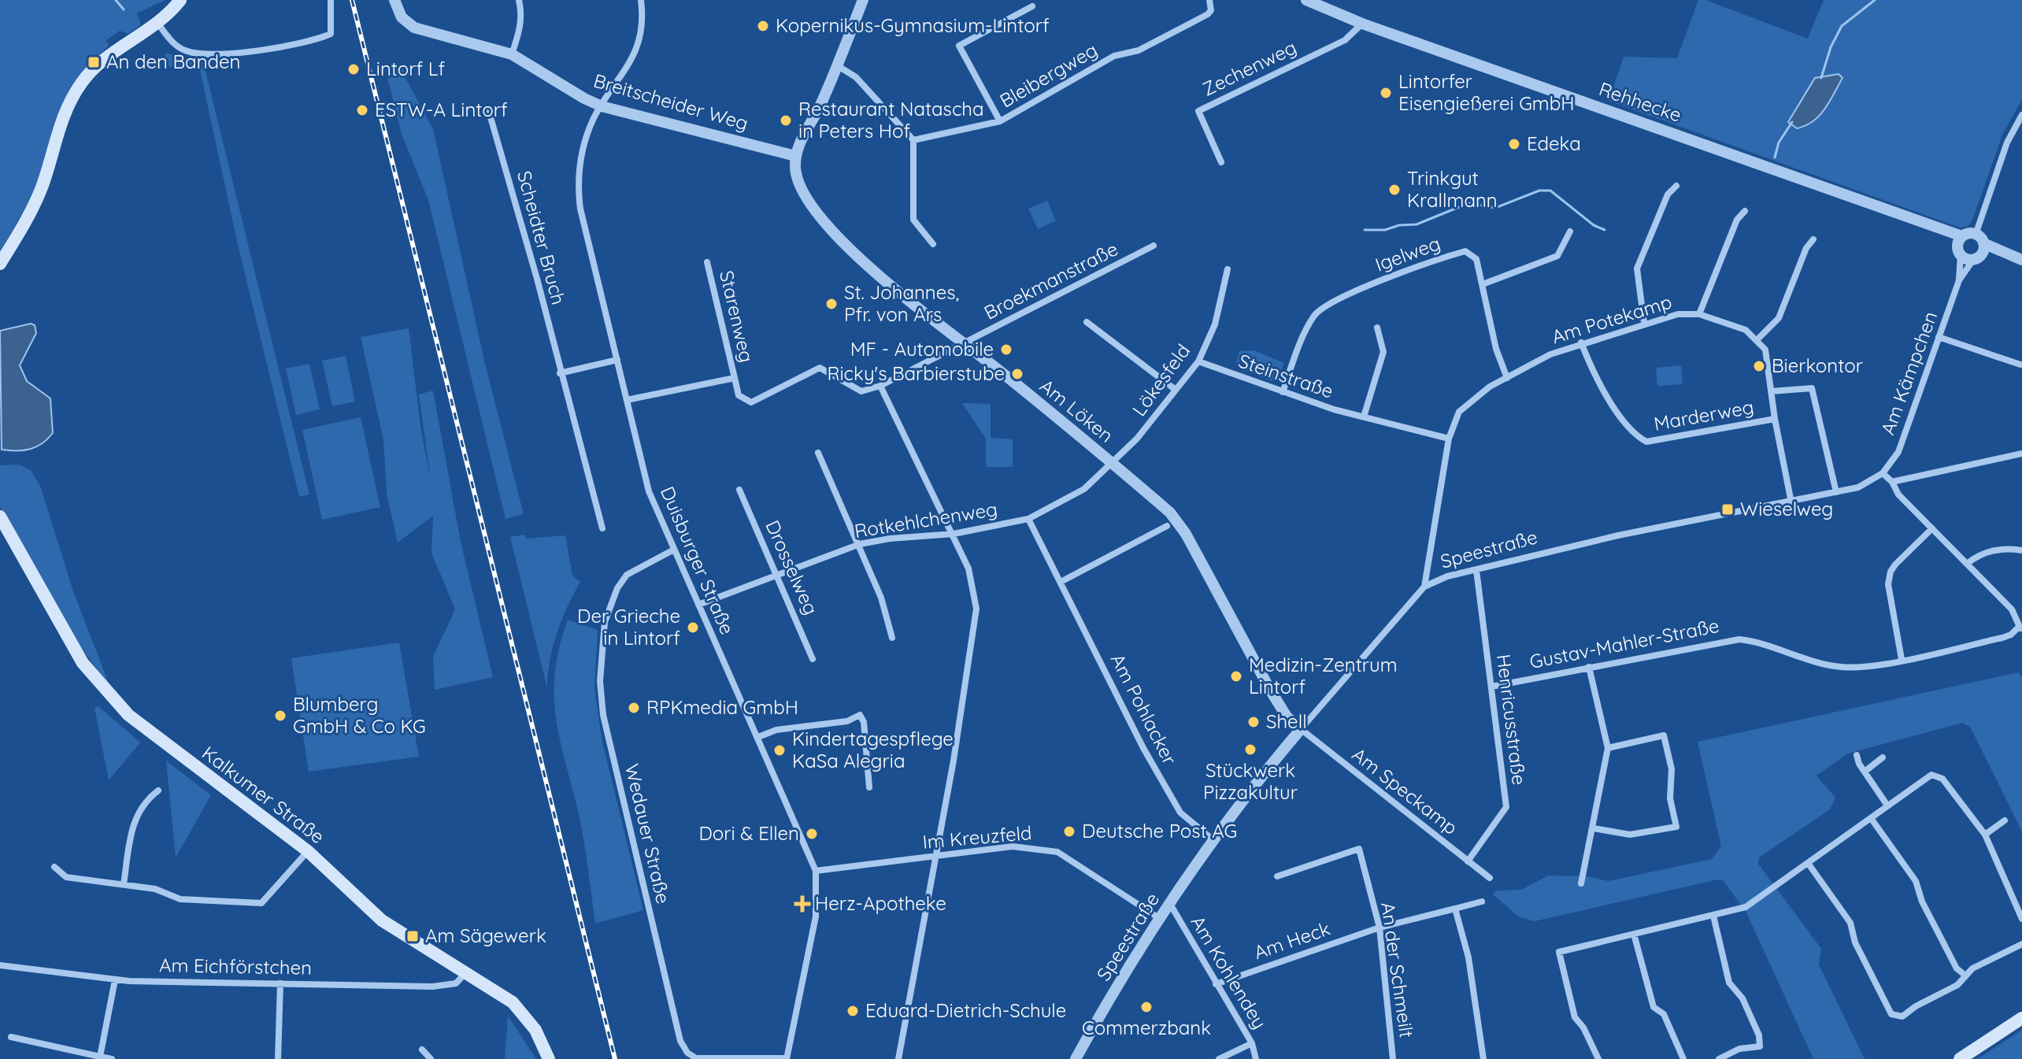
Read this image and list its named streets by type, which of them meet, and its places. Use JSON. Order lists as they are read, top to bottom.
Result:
{
  "streets": {
    "main road": ["Kalkumer Straße"],
    "street": [
      "Zechenweg",
      "Bleibergweg",
      "Breitscheider Weg",
      "Rehhecke",
      "Scheidter Bruch",
      "Igelweg",
      "Broekmanstraße",
      "Starenweg",
      "Am Potekamp",
      "Am Kämpchen",
      "Steinstraße",
      "Lökesfeld",
      "Am Löken",
      "Marderweg",
      "Rotkehlchenweg",
      "Speestraße",
      "Duisburger Straße",
      "Drosselweg",
      "Gustav-Mahler-Straße",
      "Am Pohlacker",
      "Henricusstraße",
      "Am Speckamp",
      "Wedauer Straße",
      "Im Kreuzfeld",
      "Am Heck",
      "Am Eichförstchen",
      "An der Schmeilt",
      "Am Kohlendey"
    ]
  },
  "crossings": [
    ["Zechenweg", "Rehhecke"],
    ["Breitscheider Weg", "Am Löken"],
    ["Breitscheider Weg", "Duisburger Straße"],
    ["Rehhecke", "Am Kämpchen"],
    ["Igelweg", "Am Potekamp"],
    ["Igelweg", "Steinstraße"],
    ["Broekmanstraße", "Am Löken"],
    ["Am Potekamp", "Steinstraße"],
    ["Am Potekamp", "Marderweg"],
    ["Am Potekamp", "Speestraße"],
    ["Am Kämpchen", "Speestraße"],
    ["Steinstraße", "Lökesfeld"],
    ["Lökesfeld", "Am Löken"],
    ["Lökesfeld", "Rotkehlchenweg"],
    ["Am Löken", "Rotkehlchenweg"],
    ["Am Löken", "Speestraße"],
    ["Am Löken", "Am Speckamp"],
    ["Rotkehlchenweg", "Duisburger Straße"],
    ["Rotkehlchenweg", "Drosselweg"],
    ["Rotkehlchenweg", "Am Pohlacker"],
    ["Speestraße", "Am Pohlacker"],
    ["Speestraße", "Henricusstraße"],
    ["Speestraße", "Am Speckamp"],
    ["Speestraße", "Im Kreuzfeld"],
    ["Speestraße", "Am Kohlendey"],
    ["Duisburger Straße", "Wedauer Straße"],
    ["Duisburger Straße", "Im Kreuzfeld"],
    ["Gustav-Mahler-Straße", "Henricusstraße"],
    ["Henricusstraße", "Am Speckamp"],
    ["Kalkumer Straße", "Am Eichförstchen"],
    ["Am Heck", "An der Schmeilt"],
    ["Am Heck", "Am Kohlendey"]
  ],
  "places": {
    "other": [
      "Kopernikus-Gymnasium-Lintorf",
      "Lintorf Lf",
      "Lintorfer Eisengießerei GmbH",
      "ESTW-A Lintorf",
      "Restaurant Natascha in Peters Hof",
      "Edeka",
      "Trinkgut Krallmann",
      "St. Johannes, Pfr. von Ars",
      "MF - Automobile",
      "Bierkontor",
      "Ricky's Barbierstube",
      "Der Grieche in Lintorf",
      "Medizin-Zentrum Lintorf",
      "RPKmedia GmbH",
      "Blumberg GmbH & Co KG",
      "Shell",
      "Stückwerk Pizzakultur",
      "Kindertagespflege KaSa Alegria",
      "Deutsche Post AG",
      "Dori & Ellen",
      "Commerzbank",
      "Eduard-Dietrich-Schule"
    ],
    "transit": ["An den Banden", "Wieselweg", "Am Sägewerk"],
    "health": ["Herz-Apotheke"]
  }
}
